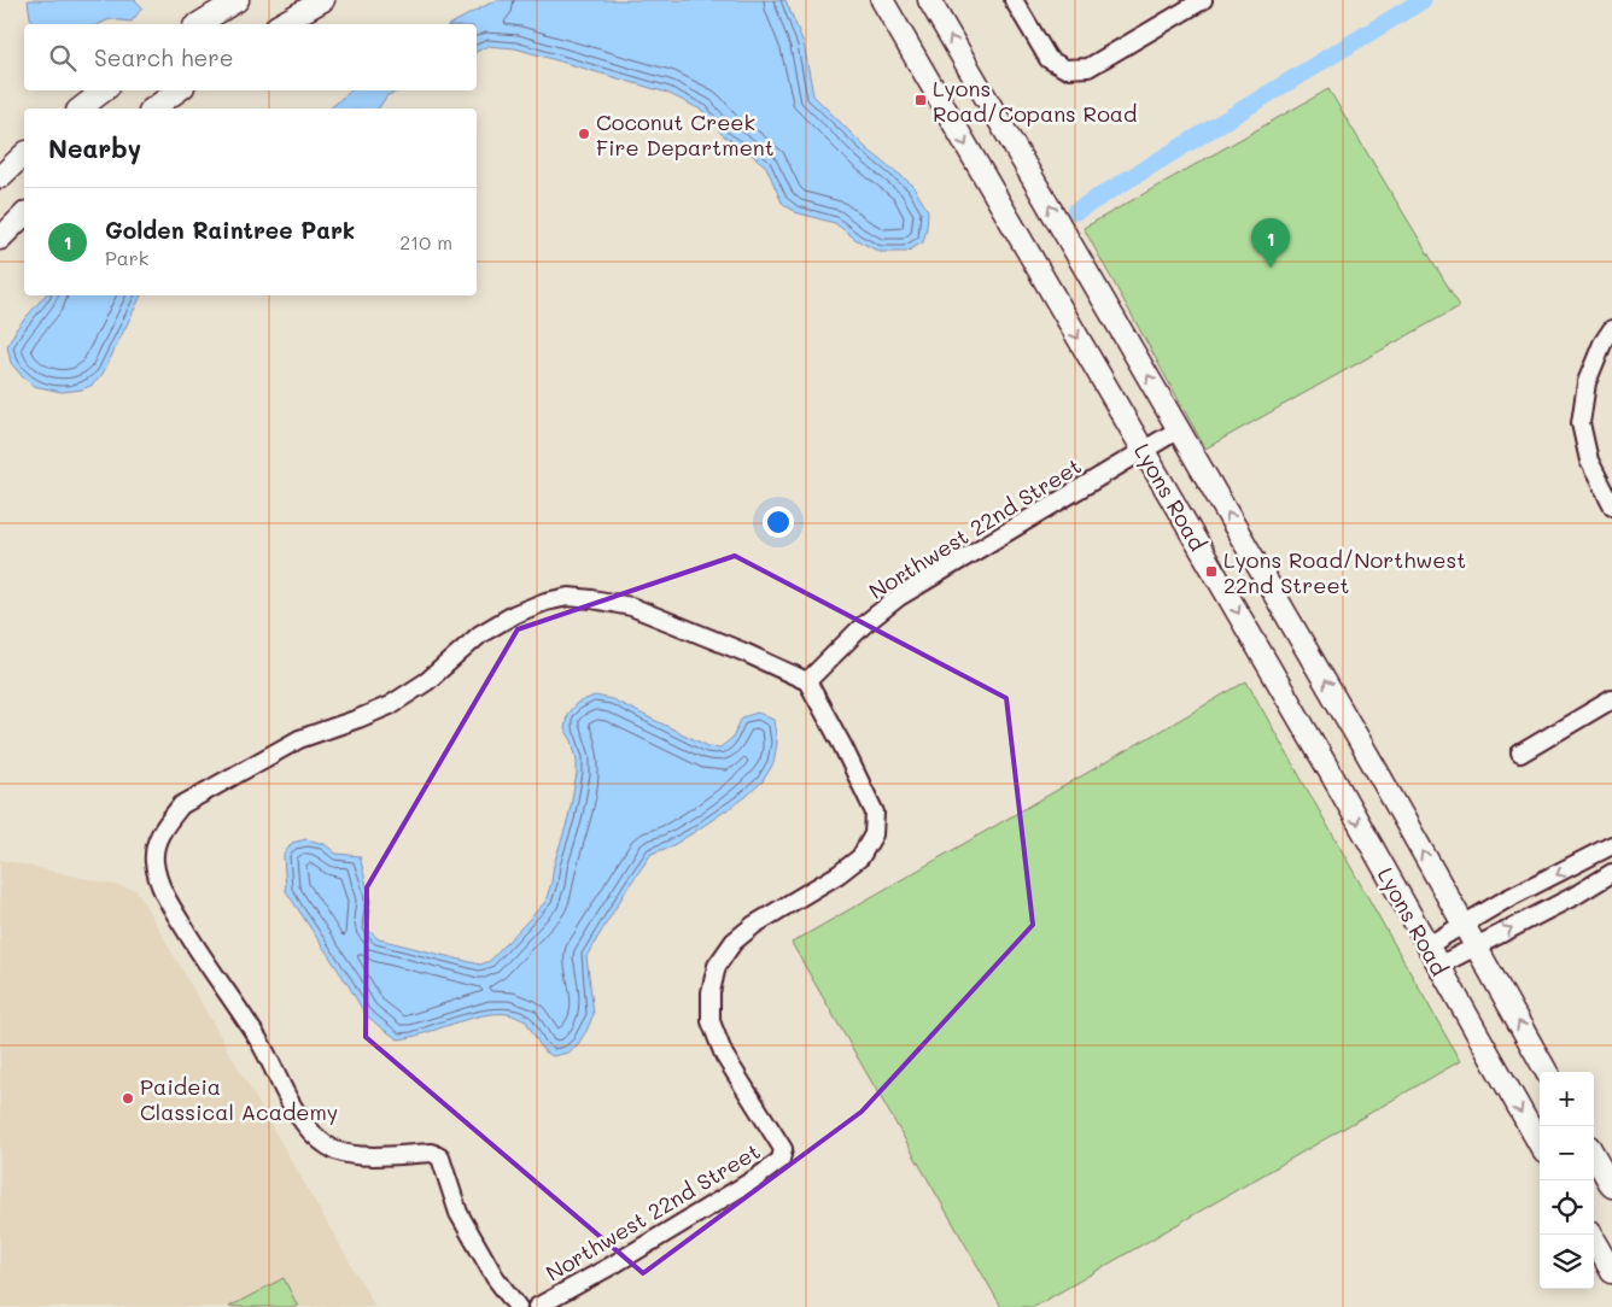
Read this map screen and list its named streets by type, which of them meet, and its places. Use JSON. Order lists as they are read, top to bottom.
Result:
{
  "streets": {
    "main road": ["Lyons Road"],
    "street": ["Northwest 22nd Street"]
  },
  "crossings": [
    ["Lyons Road", "Northwest 22nd Street"]
  ],
  "places": {
    "transit": ["Lyons Road/Copans Road", "Lyons Road/Northwest 22nd Street"],
    "other": ["Coconut Creek Fire Department", "Paideia Classical Academy"]
  },
  "page": {
    "search": "Search here",
    "heading": "Nearby",
    "list": [
      {
        "mark": "1",
        "name": "Golden Raintree Park",
        "note": "Park",
        "value": "210 m"
      }
    ],
    "pins": "1",
    "map_buttons": ["+", "−"]
  }
}
